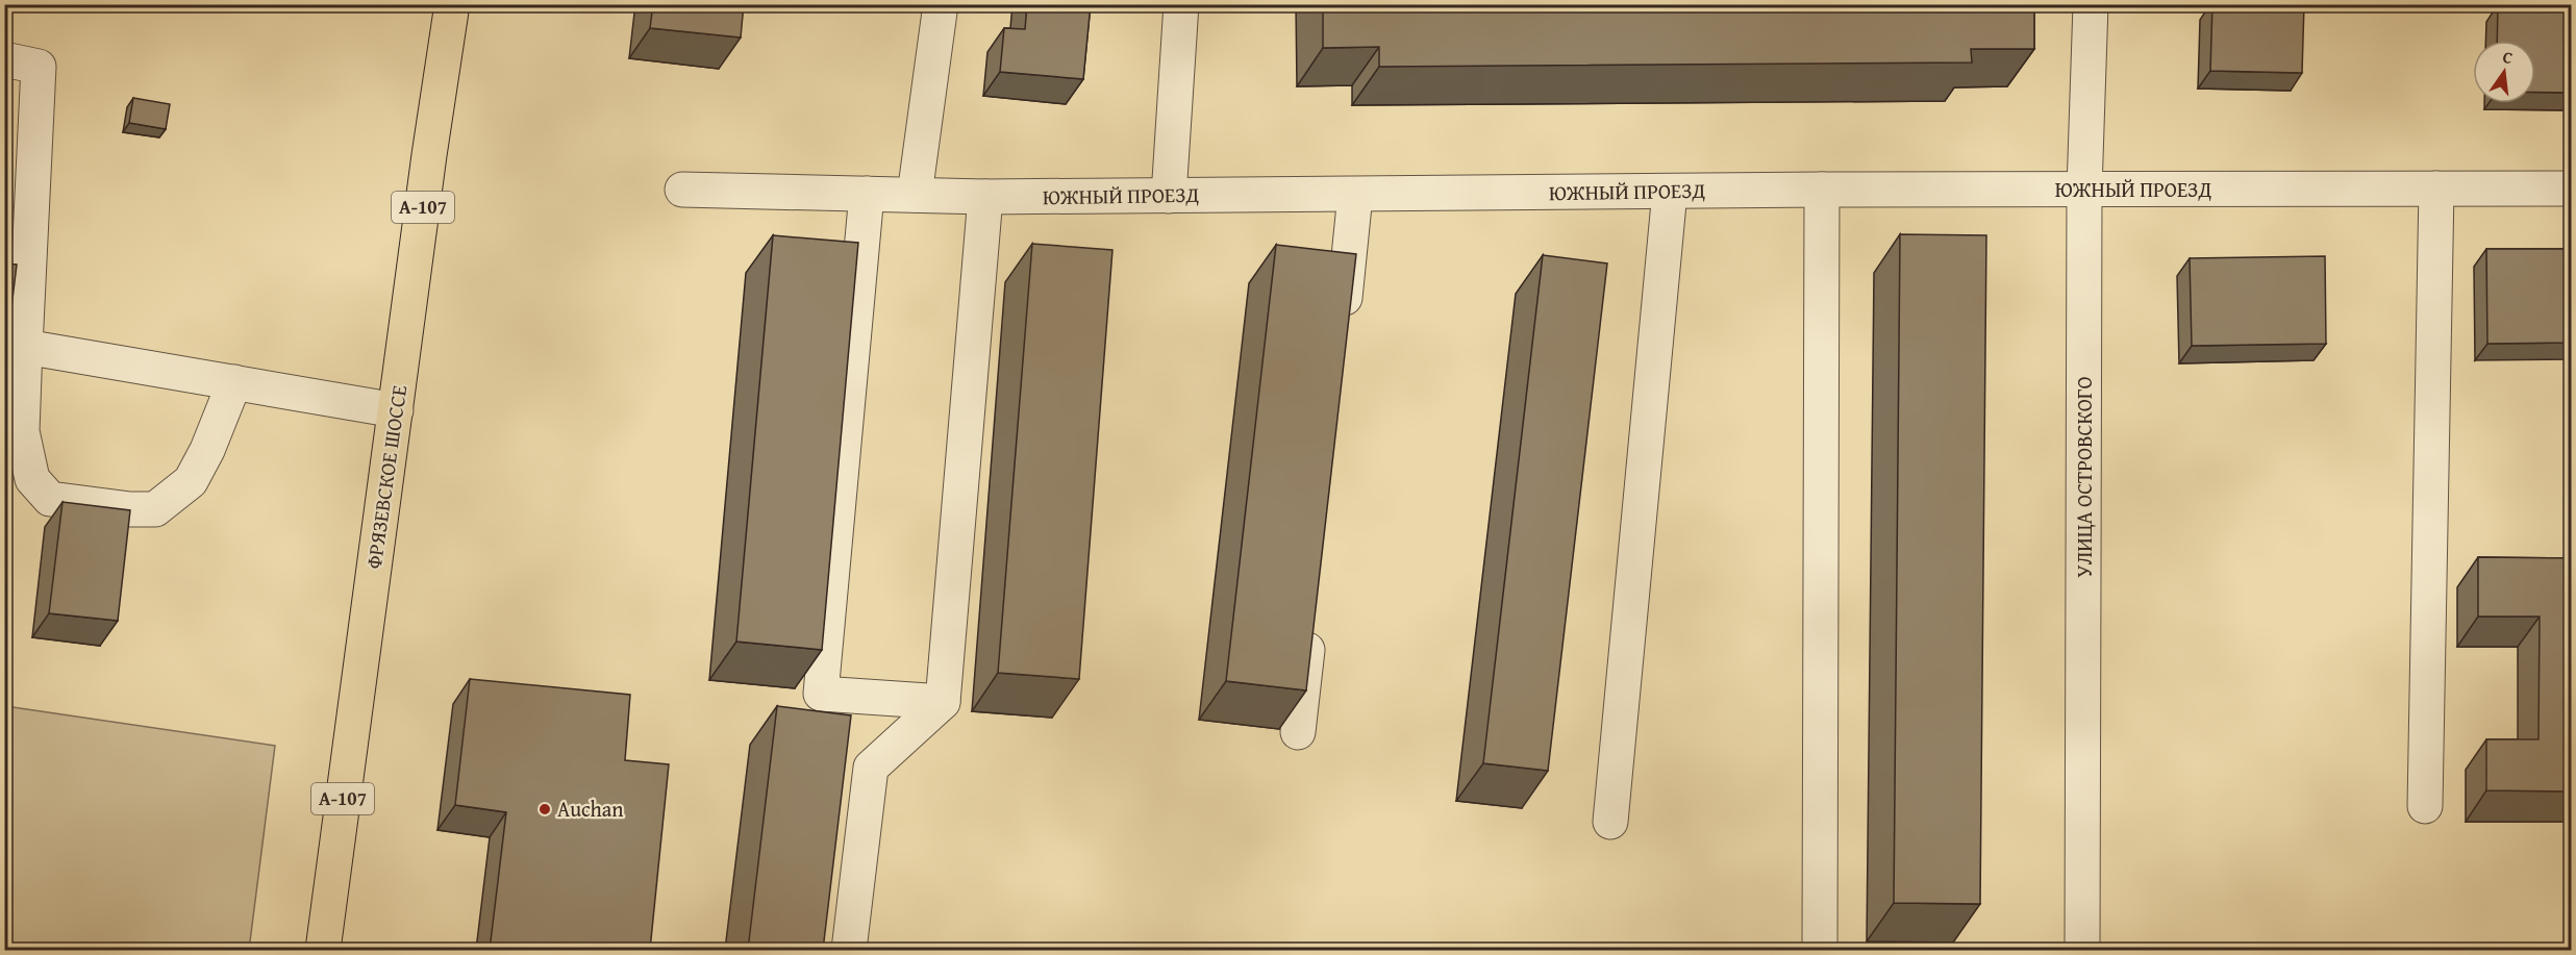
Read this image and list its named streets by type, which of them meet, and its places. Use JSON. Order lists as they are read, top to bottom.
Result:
{
  "streets": {
    "highway": ["А-107", "ФРЯЗЕВСКОЕ ШОССЕ"],
    "street": ["ЮЖНЫЙ ПРОЕЗД", "УЛИЦА ОСТРОВСКОГО"]
  },
  "crossings": [
    ["ЮЖНЫЙ ПРОЕЗД", "УЛИЦА ОСТРОВСКОГО"]
  ],
  "places": ["Auchan"],
  "north": "top"
}
